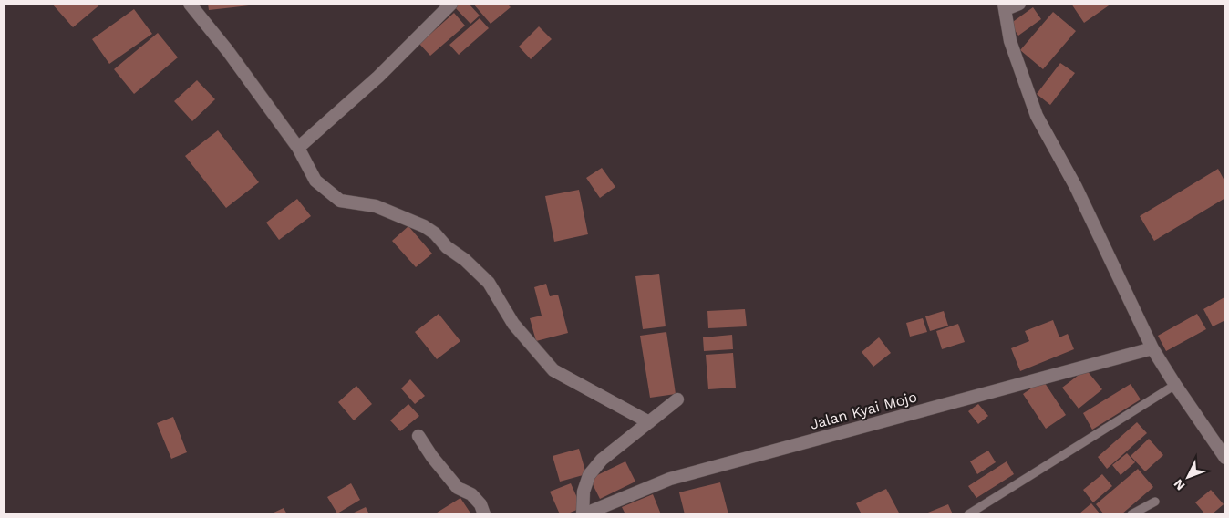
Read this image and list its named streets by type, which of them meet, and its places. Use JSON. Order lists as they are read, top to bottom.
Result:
{
  "streets": {
    "street": ["Jalan Kyai Mojo"]
  },
  "north": "bottom left"
}
